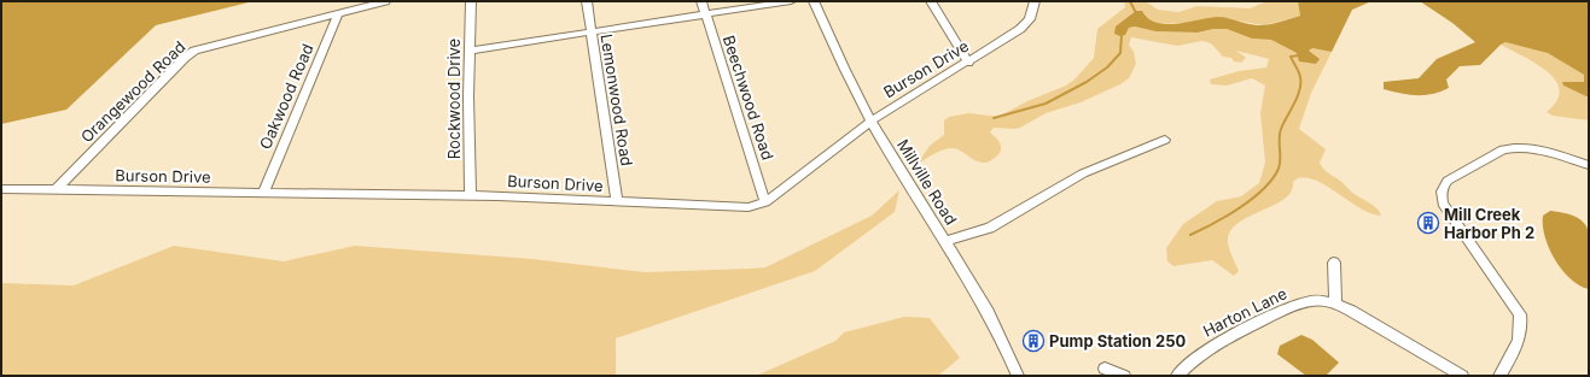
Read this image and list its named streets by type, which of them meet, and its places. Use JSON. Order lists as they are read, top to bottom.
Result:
{
  "streets": {
    "street": [
      "Burson Drive",
      "Orangewood Road",
      "Oakwood Road",
      "Beechwood Road",
      "Rockwood Drive",
      "Lemonwood Road",
      "Millville Road",
      "Harton Lane"
    ]
  },
  "crossings": [
    ["Burson Drive", "Orangewood Road"],
    ["Burson Drive", "Oakwood Road"],
    ["Burson Drive", "Beechwood Road"],
    ["Burson Drive", "Rockwood Drive"],
    ["Burson Drive", "Lemonwood Road"],
    ["Burson Drive", "Millville Road"],
    ["Orangewood Road", "Oakwood Road"]
  ],
  "places": {
    "building": ["Mill Creek Harbor Ph 2", "Pump Station 250"]
  }
}
